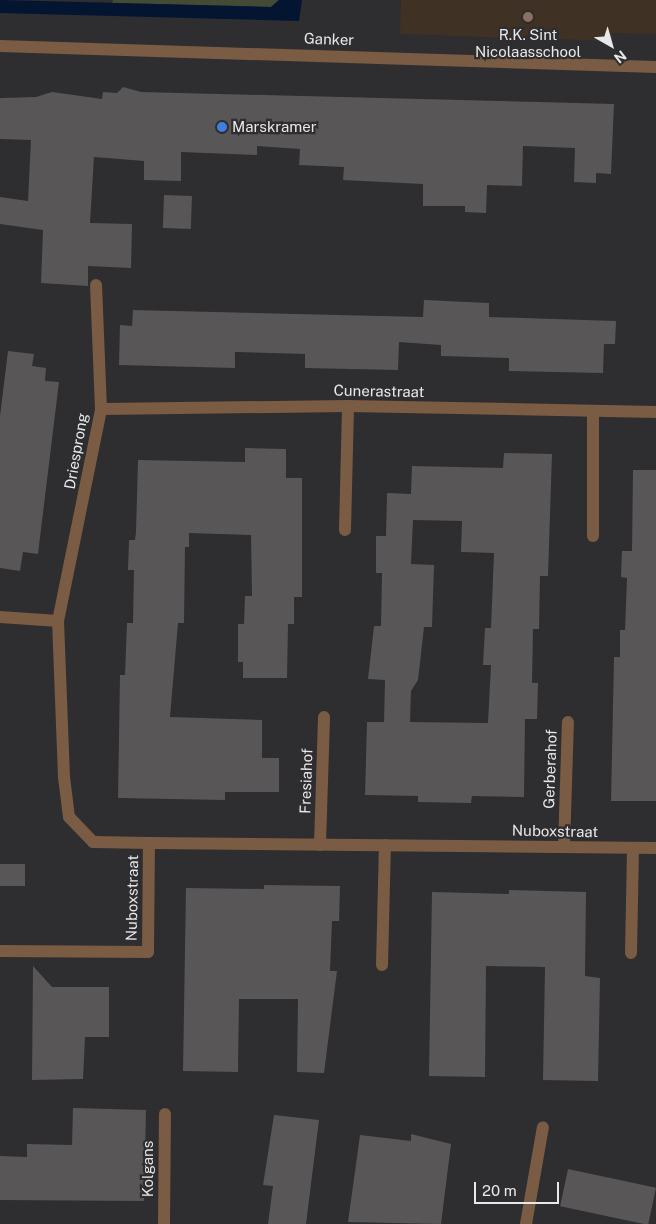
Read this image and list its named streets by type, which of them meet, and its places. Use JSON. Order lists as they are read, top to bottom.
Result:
{
  "streets": {
    "street": [
      "Ganker",
      "Cunerastraat",
      "Driesprong",
      "Gerberahof",
      "Fresiahof",
      "Nuboxstraat",
      "Kolgans"
    ]
  },
  "crossings": [
    ["Cunerastraat", "Driesprong"],
    ["Driesprong", "Nuboxstraat"],
    ["Gerberahof", "Nuboxstraat"],
    ["Fresiahof", "Nuboxstraat"]
  ],
  "places": ["R.K. Sint Nicolaasschool", "Marskramer"],
  "scale_bar": "20 m",
  "north": "bottom right"
}
